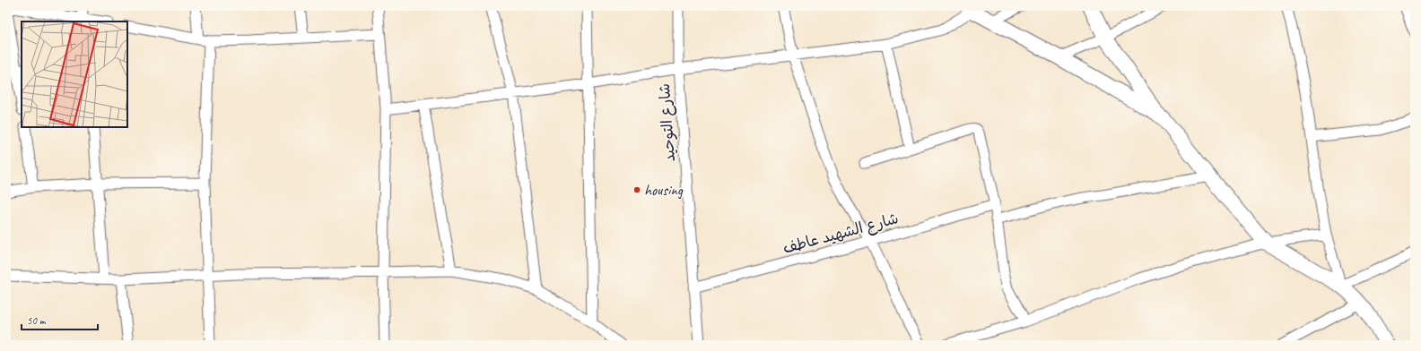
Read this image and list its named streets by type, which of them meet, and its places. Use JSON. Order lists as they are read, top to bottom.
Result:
{
  "streets": {
    "street": ["شارع التوحيد", "شارع الشهيد عاطف"]
  },
  "crossings": [
    ["شارع التوحيد", "شارع الشهيد عاطف"]
  ],
  "places": ["housing"],
  "scale_bar": "50 m"
}
